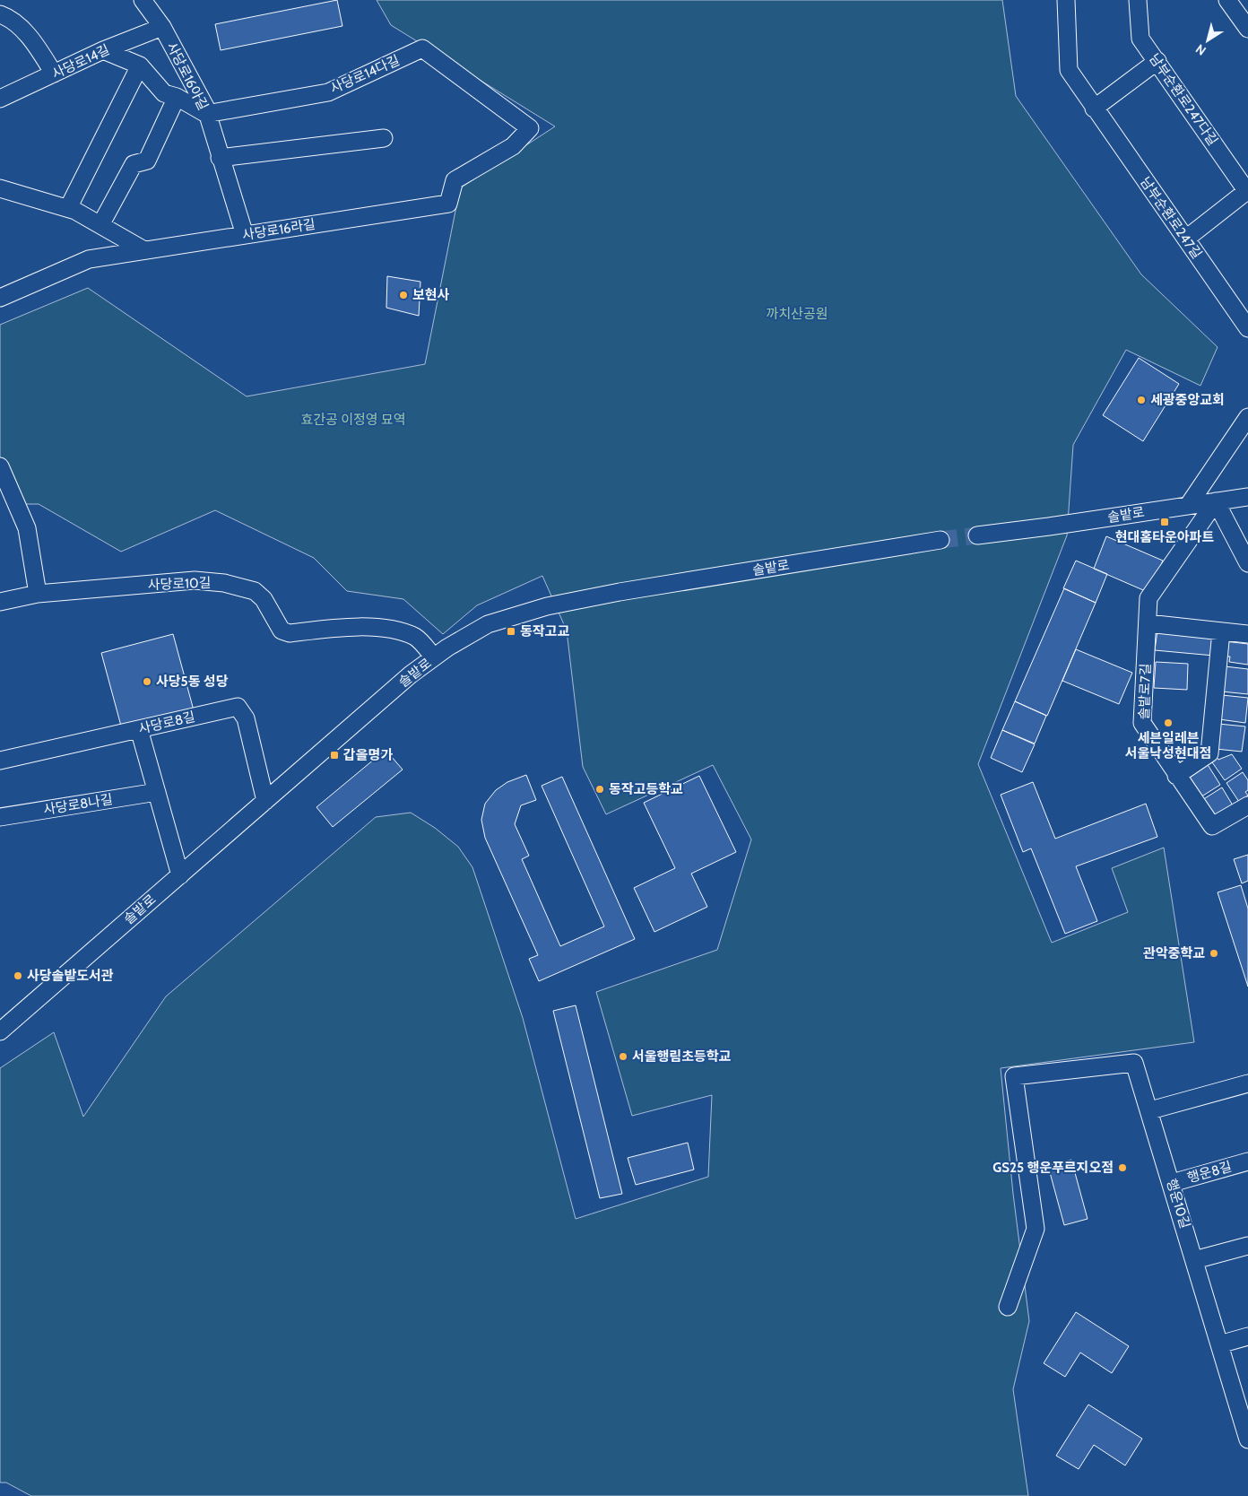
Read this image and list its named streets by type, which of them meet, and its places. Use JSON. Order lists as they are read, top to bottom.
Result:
{
  "streets": {
    "street": [
      "사당로14길",
      "사당로14다길",
      "사당로16아길",
      "남부순환로247다길",
      "남부순환로247길",
      "사당로16라길",
      "솔밭로",
      "사당로10길",
      "솔밭로7길",
      "사당로8길",
      "사당로8나길",
      "행운8길",
      "행운10길"
    ]
  },
  "crossings": [
    ["사당로14길", "사당로16아길"],
    ["사당로14다길", "사당로16아길"],
    ["사당로14다길", "사당로16라길"],
    ["사당로16아길", "사당로16라길"],
    ["솔밭로", "사당로10길"],
    ["솔밭로", "솔밭로7길"],
    ["솔밭로", "사당로8길"],
    ["행운8길", "행운10길"]
  ],
  "parks": ["까치산공원", "효간공 이정영 묘역"],
  "places": {
    "other": [
      "보현사",
      "세광중앙교회",
      "사당5동 성당",
      "세븐일레븐 서울낙성현대점",
      "동작고등학교",
      "관악중학교",
      "사당솔밭도서관",
      "서울행림초등학교",
      "GS25 행운푸르지오점"
    ],
    "transit": ["현대홈타운아파트", "동작고교", "갑을명가"]
  },
  "north": "bottom left"
}
